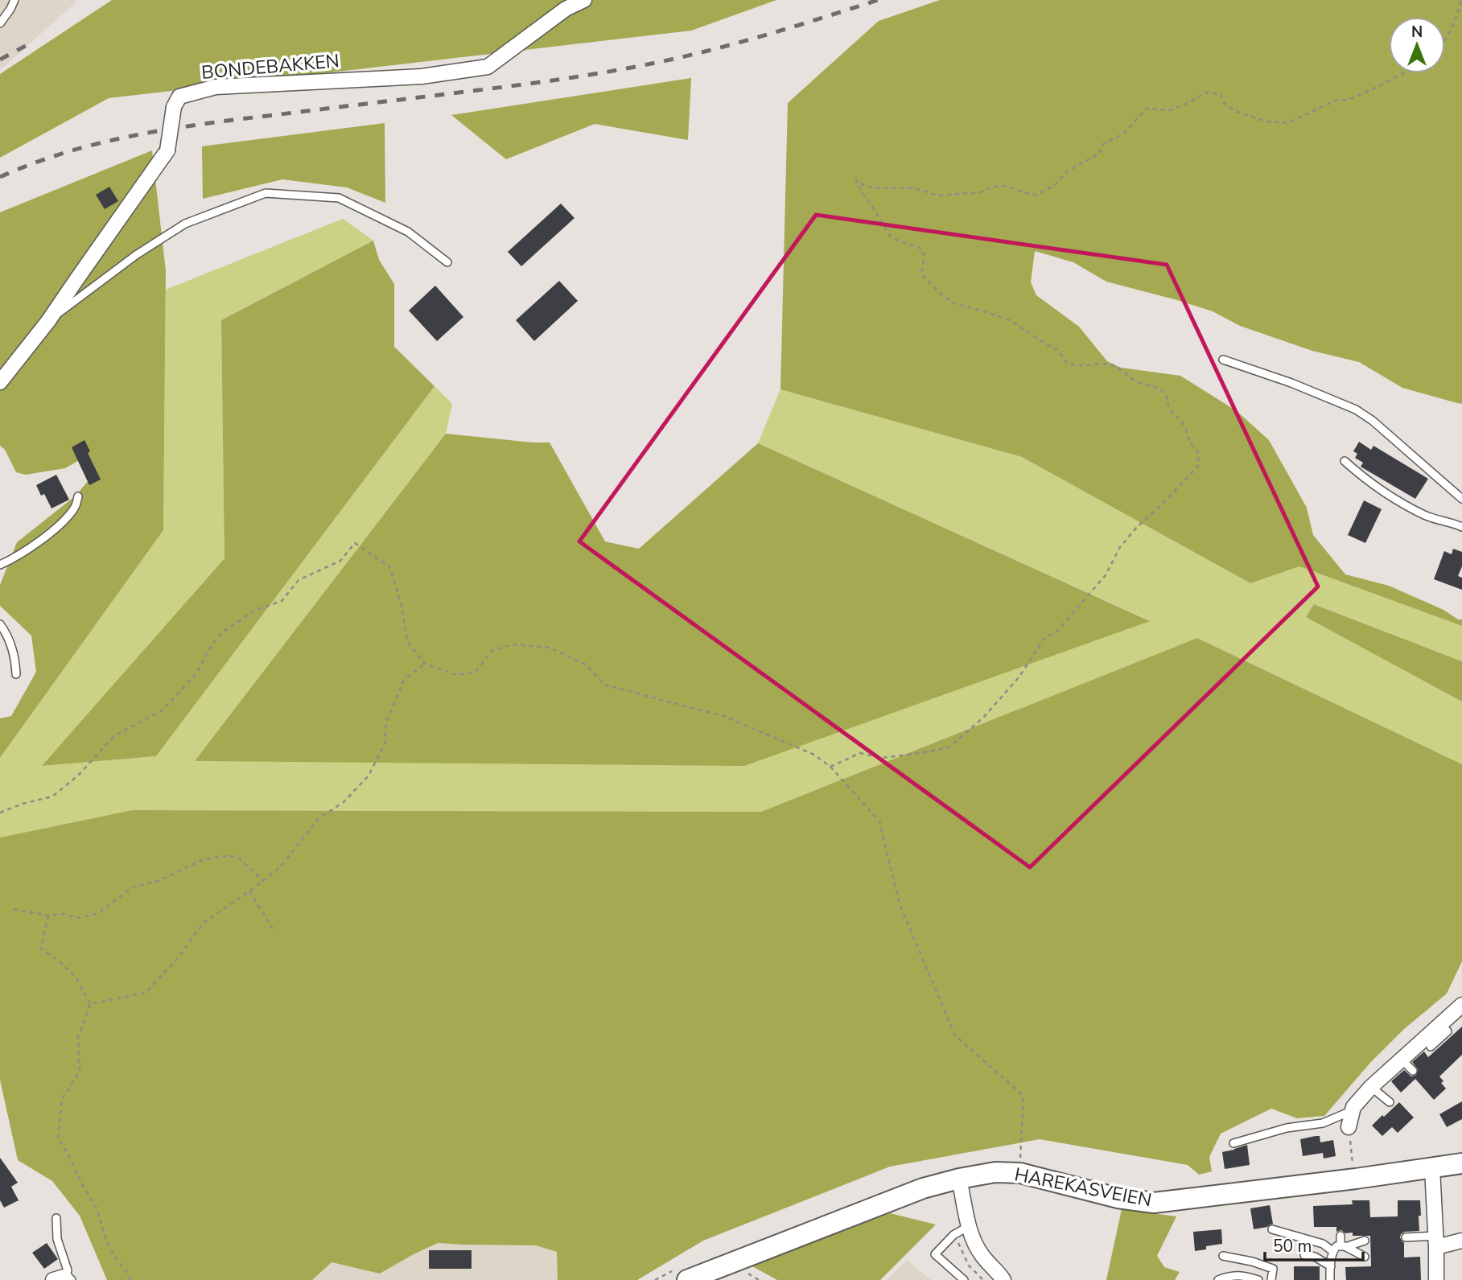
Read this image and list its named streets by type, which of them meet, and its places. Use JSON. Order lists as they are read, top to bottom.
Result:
{
  "streets": {
    "street": ["BONDEBAKKEN", "HAREKASVEIEN"]
  },
  "scale_bar": "50 m",
  "north": "top"
}
